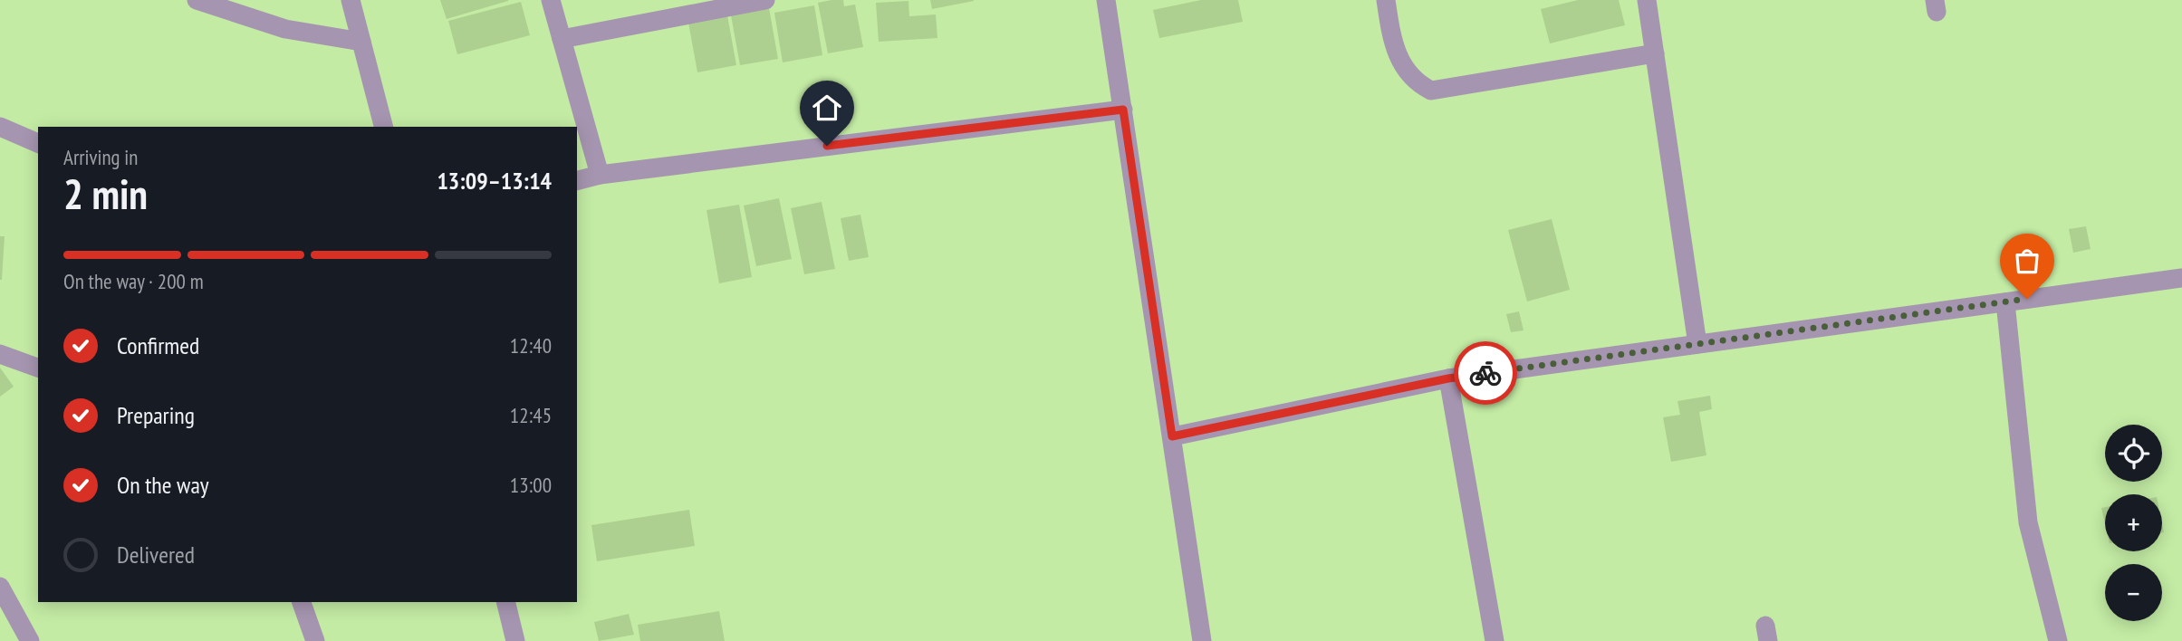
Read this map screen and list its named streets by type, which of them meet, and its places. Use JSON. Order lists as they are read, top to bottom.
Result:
{
  "page": {
    "heading": ["2 min", "Arriving in", "13:09–13:14"],
    "bar": "On the way · 200 m",
    "list": [
      ["Confirmed", "12:40"],
      ["Preparing", "12:45"],
      ["On the way", "13:00"],
      "Delivered"
    ],
    "map_buttons": ["+", "−"]
  }
}
